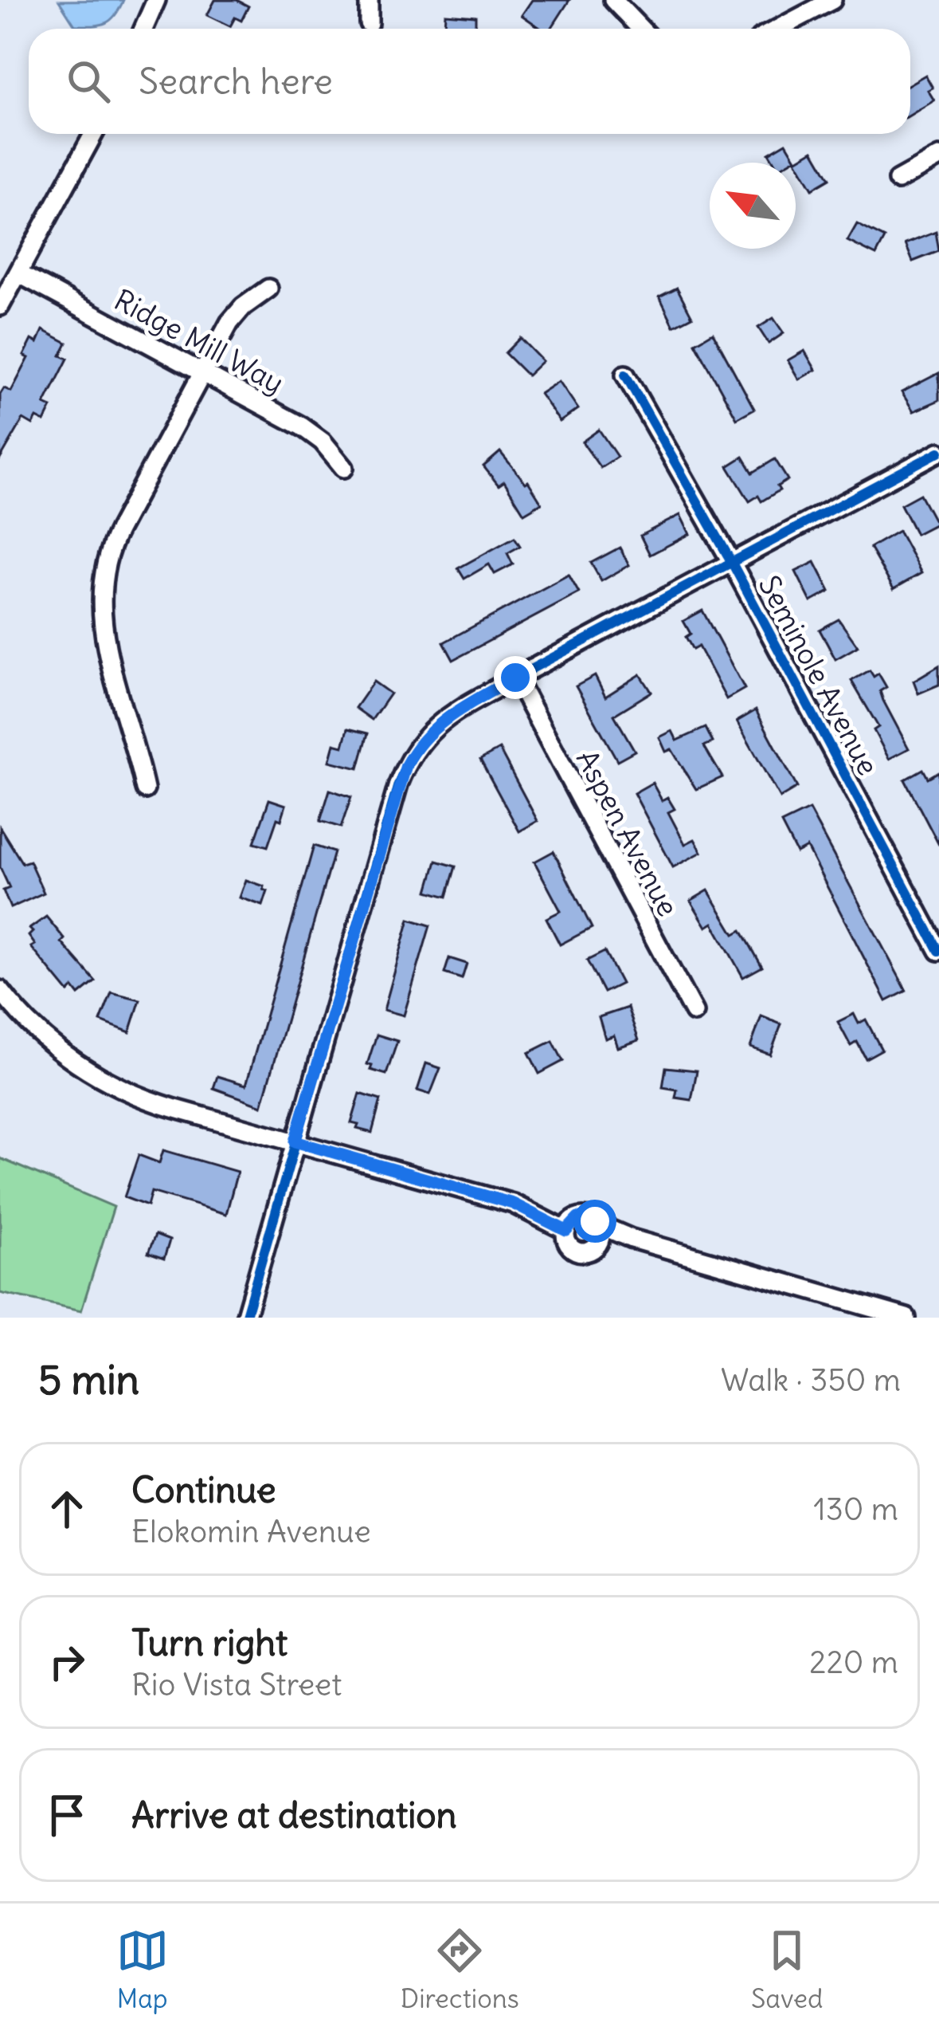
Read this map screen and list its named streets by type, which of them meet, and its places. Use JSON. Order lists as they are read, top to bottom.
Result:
{
  "streets": {
    "street": ["Ridge Mill Way", "Seminole Avenue", "Aspen Avenue"]
  },
  "north": "top left",
  "page": {
    "search": "Search here",
    "heading": ["5 min", "Walk · 350 m"],
    "list": [
      ["Continue", "Elokomin Avenue", "130 m"],
      ["Turn right", "Rio Vista Street", "220 m"],
      "Arrive at destination"
    ],
    "nav": ["Map", "Directions", "Saved"]
  }
}
